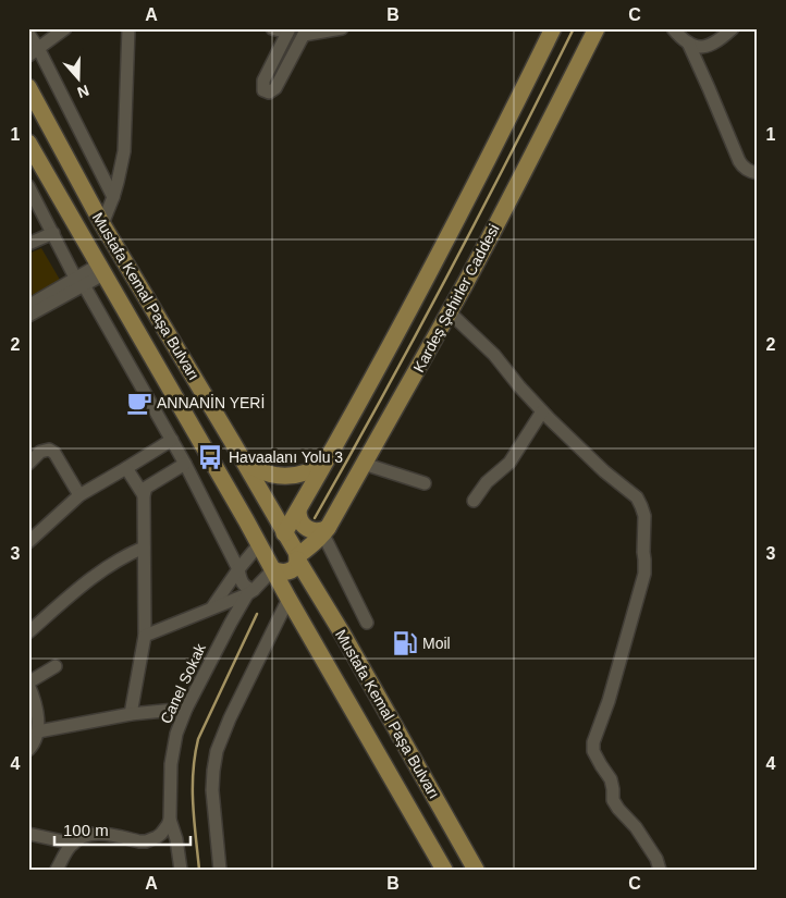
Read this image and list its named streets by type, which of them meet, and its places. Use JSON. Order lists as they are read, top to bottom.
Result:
{
  "streets": {
    "main road": ["Mustafa Kemal Paşa Bulvarı", "Kardeş Şehirler Caddesi"],
    "street": ["Canel Sokak"]
  },
  "crossings": [
    ["Mustafa Kemal Paşa Bulvarı", "Kardeş Şehirler Caddesi"],
    ["Mustafa Kemal Paşa Bulvarı", "Canel Sokak"],
    ["Kardeş Şehirler Caddesi", "Canel Sokak"]
  ],
  "places": {
    "cafe": ["ANNANİN YERİ"],
    "bus stop": ["Havaalanı Yolu 3"],
    "fuel station": ["Moil"]
  },
  "scale_bar": "100 m",
  "north": "bottom",
  "grid": {
    "columns": ["A", "B", "C"],
    "rows": [
      "1",
      "2",
      "3",
      "4"
    ]
  }
}
